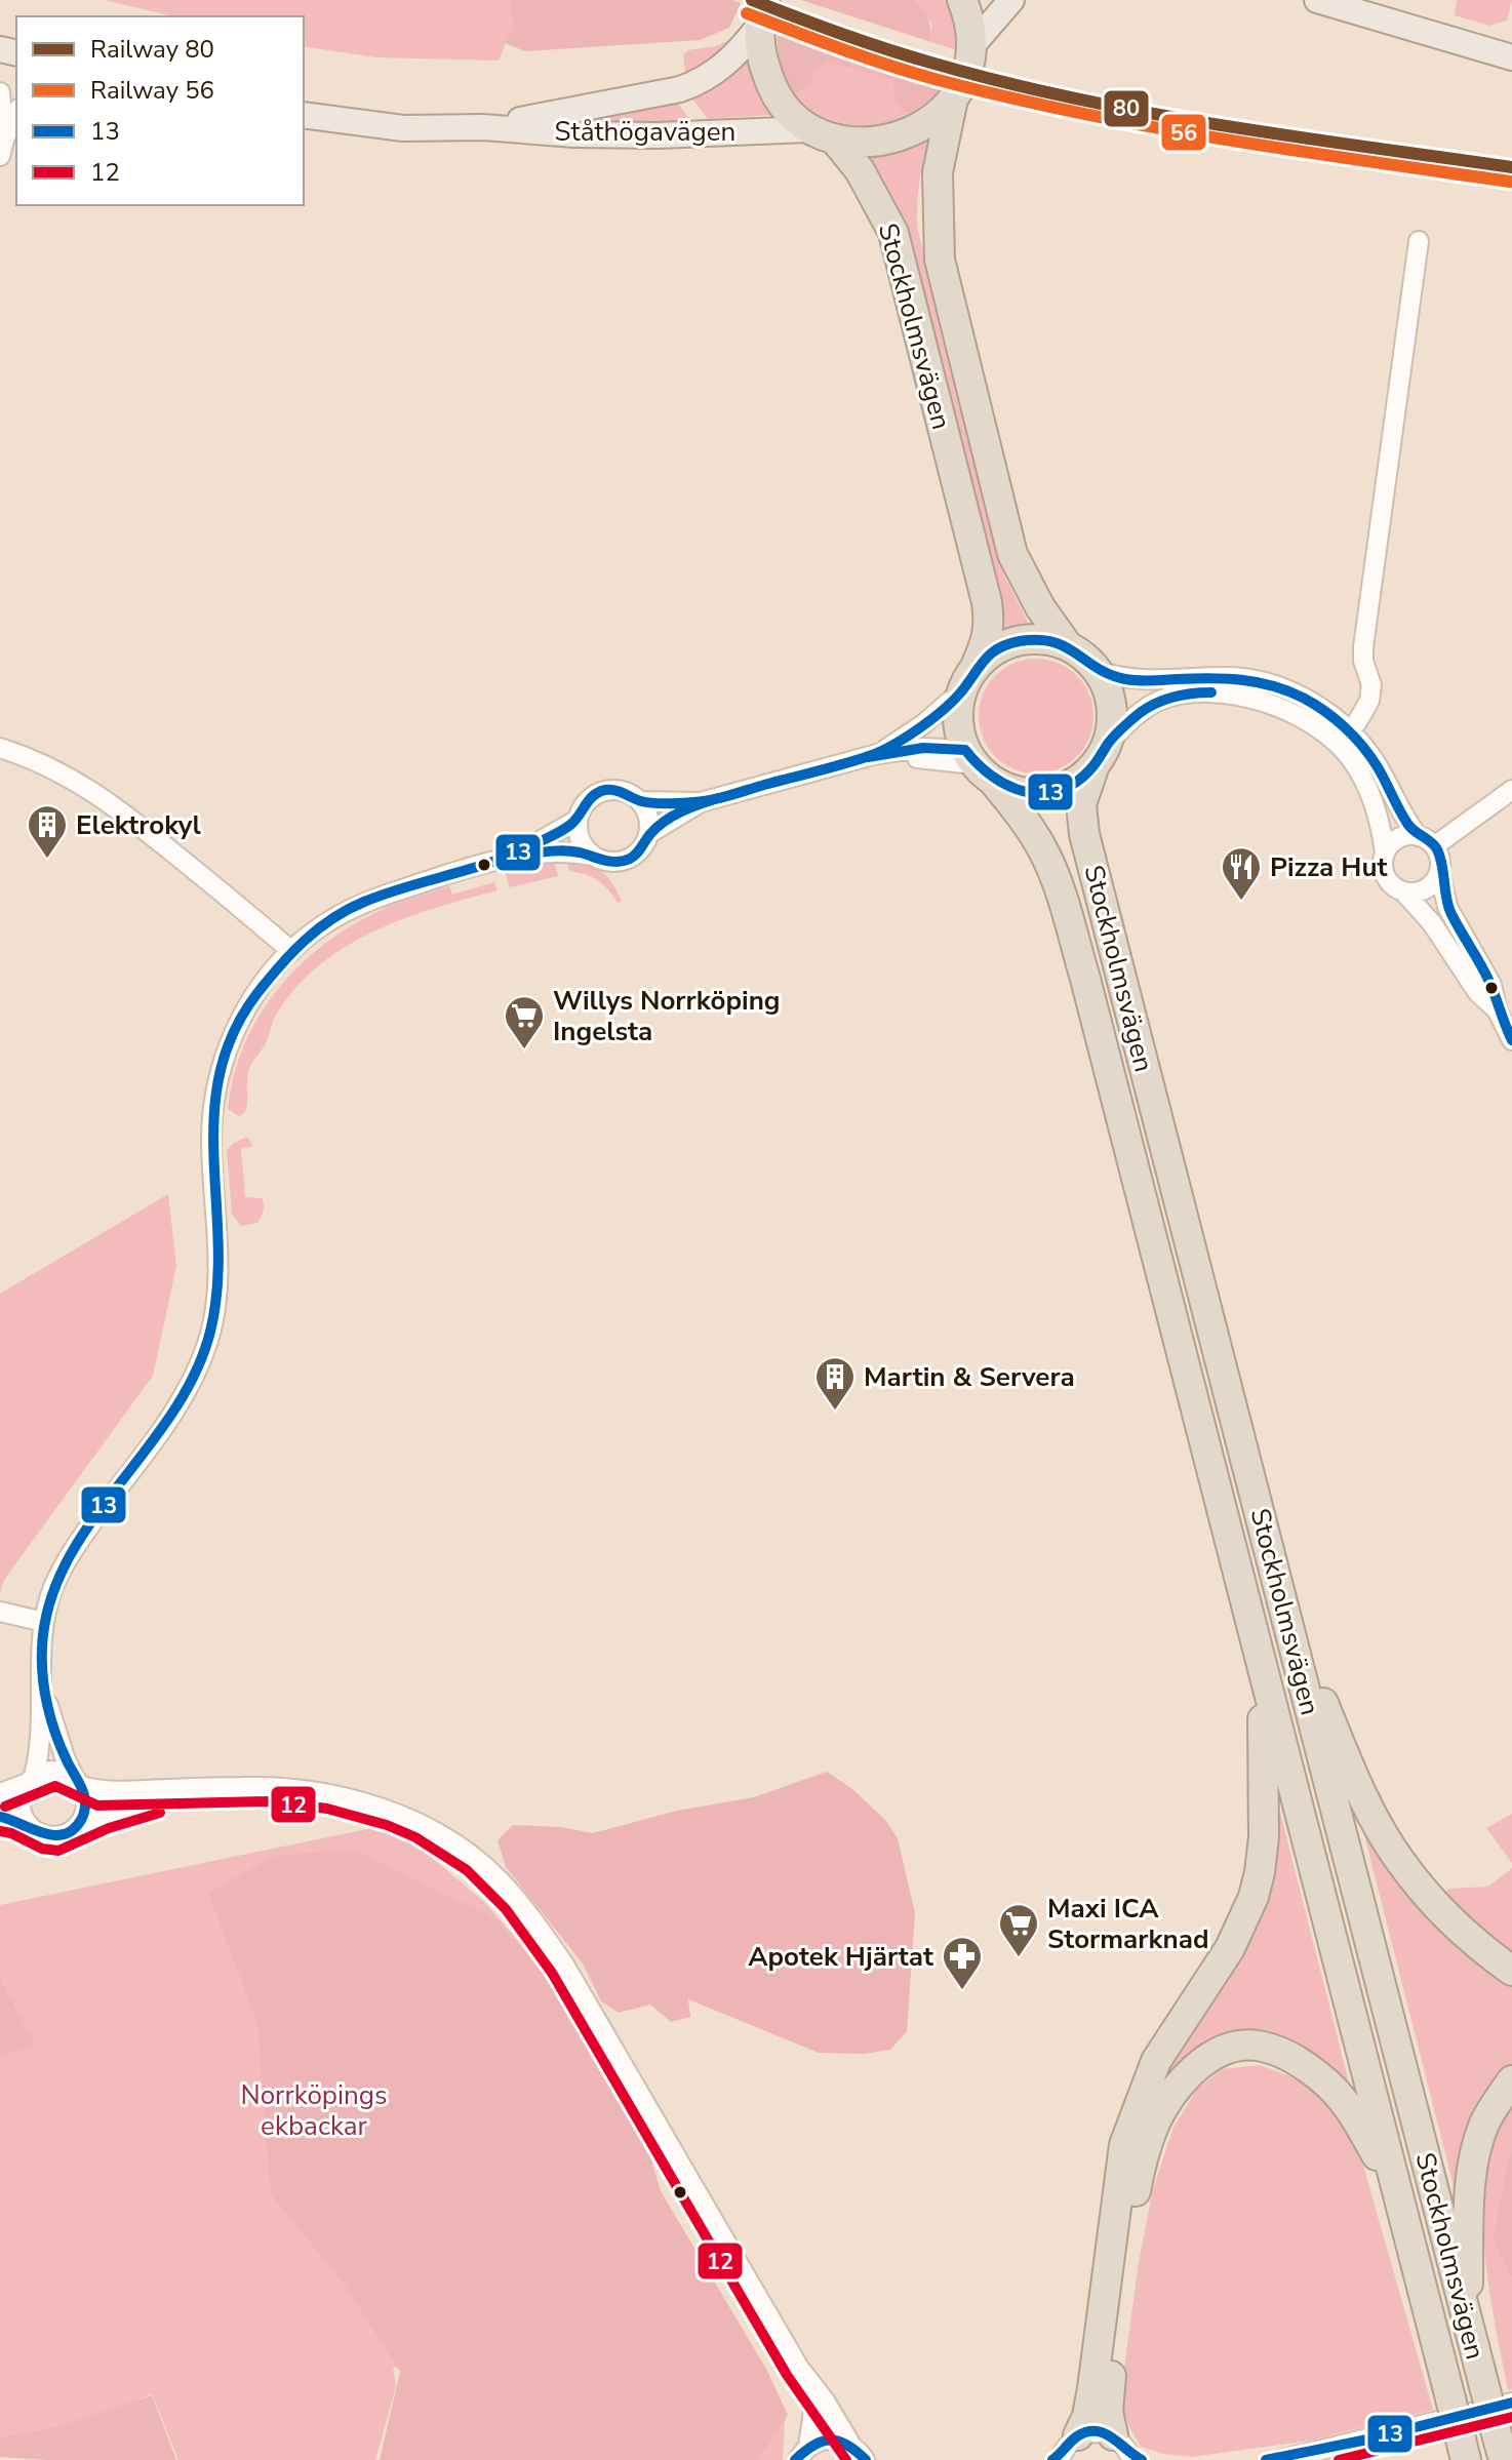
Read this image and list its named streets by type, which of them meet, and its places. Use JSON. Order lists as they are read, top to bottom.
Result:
{
  "streets": {
    "highway": ["Stockholmsvägen"],
    "main road": ["Ståthögavägen"]
  },
  "crossings": [
    ["Ståthögavägen", "Stockholmsvägen"]
  ],
  "parks": ["Norrköpings ekbackar"],
  "places": {
    "building": ["Elektrokyl", "Martin & Servera"],
    "restaurant": ["Pizza Hut"],
    "supermarket": ["Willys Norrköping Ingelsta", "Maxi ICA Stormarknad"],
    "pharmacy": ["Apotek Hjärtat"]
  },
  "lines": [
    "rail line 80",
    "rail line 56",
    "transit line 13",
    "transit line 12"
  ],
  "legend": [
    "Railway 80",
    "Railway 56",
    "13",
    "12"
  ]
}
